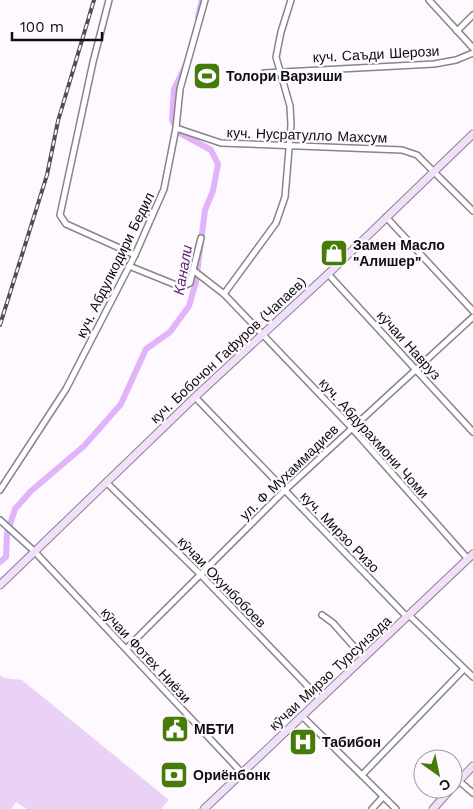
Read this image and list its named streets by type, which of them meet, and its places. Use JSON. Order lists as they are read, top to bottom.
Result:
{
  "streets": {
    "street": [
      "куч. Саъди Шерози",
      "куч. Нусратулло Махсум",
      "куч. Абдулкодири Бедил",
      "кӯчаи Навруз",
      "куч. Бобочон Гафуров (Чапаев)",
      "куч. Абдурахмони Чоми",
      "ул. Ф Мухаммадиев",
      "куч. Мирзо Ризо",
      "кӯчаи Охунбобоев",
      "кӯчаи Фотех Ниёзи",
      "кӯчаи Мирзо Турсунзода"
    ]
  },
  "crossings": [
    ["куч. Нусратулло Махсум", "куч. Абдулкодири Бедил"],
    ["куч. Нусратулло Махсум", "куч. Бобочон Гафуров (Чапаев)"],
    ["кӯчаи Навруз", "куч. Бобочон Гафуров (Чапаев)"],
    ["кӯчаи Навруз", "ул. Ф Мухаммадиев"],
    ["куч. Бобочон Гафуров (Чапаев)", "куч. Абдурахмони Чоми"],
    ["куч. Бобочон Гафуров (Чапаев)", "куч. Мирзо Ризо"],
    ["куч. Бобочон Гафуров (Чапаев)", "кӯчаи Охунбобоев"],
    ["куч. Бобочон Гафуров (Чапаев)", "кӯчаи Фотех Ниёзи"],
    ["куч. Абдурахмони Чоми", "ул. Ф Мухаммадиев"],
    ["куч. Абдурахмони Чоми", "кӯчаи Мирзо Турсунзода"],
    ["ул. Ф Мухаммадиев", "куч. Мирзо Ризо"],
    ["ул. Ф Мухаммадиев", "кӯчаи Охунбобоев"],
    ["ул. Ф Мухаммадиев", "кӯчаи Фотех Ниёзи"],
    ["куч. Мирзо Ризо", "кӯчаи Мирзо Турсунзода"],
    ["кӯчаи Охунбобоев", "кӯчаи Мирзо Турсунзода"],
    ["кӯчаи Фотех Ниёзи", "кӯчаи Мирзо Турсунзода"]
  ],
  "water": ["Канали"],
  "places": {
    "sports": ["Толори Варзиши"],
    "shop": ["Замен Масло \"Алишер\""],
    "public building": ["МБТИ"],
    "hospital": ["Табибон"],
    "bank": ["Ориёнбонк"]
  },
  "scale_bar": "100 m",
  "north": "bottom right"
}
